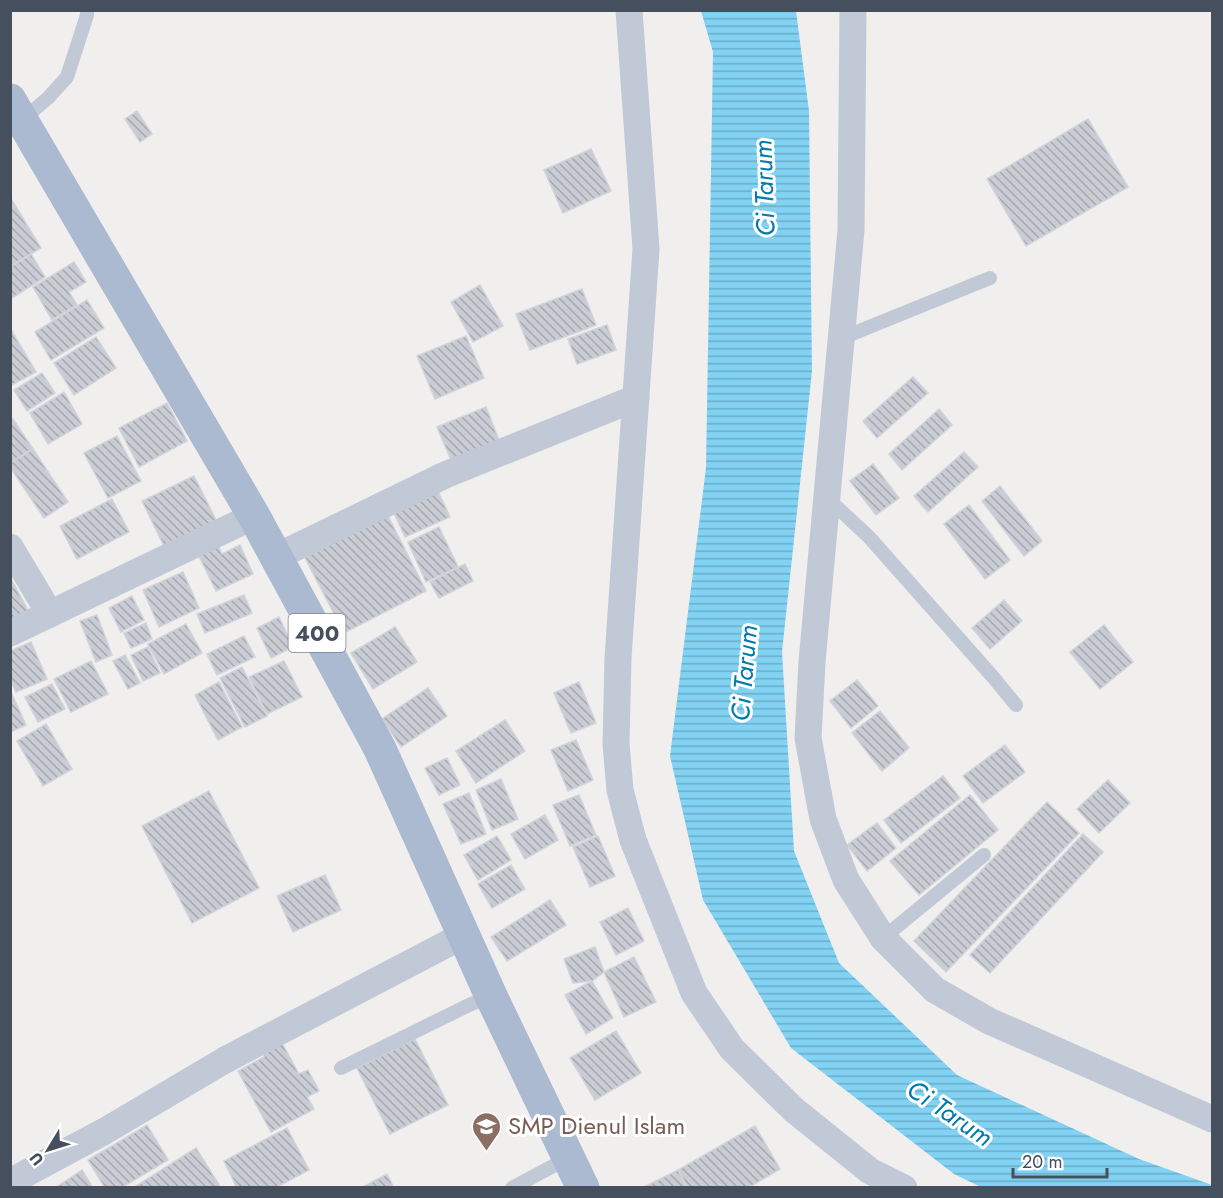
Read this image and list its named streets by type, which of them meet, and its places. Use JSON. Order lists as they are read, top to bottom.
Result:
{
  "streets": {
    "main road": ["400"]
  },
  "water": ["Ci Tarum"],
  "places": {
    "school or university": ["SMP Dienul Islam"]
  },
  "scale_bar": "20 m",
  "north": "bottom left"
}
